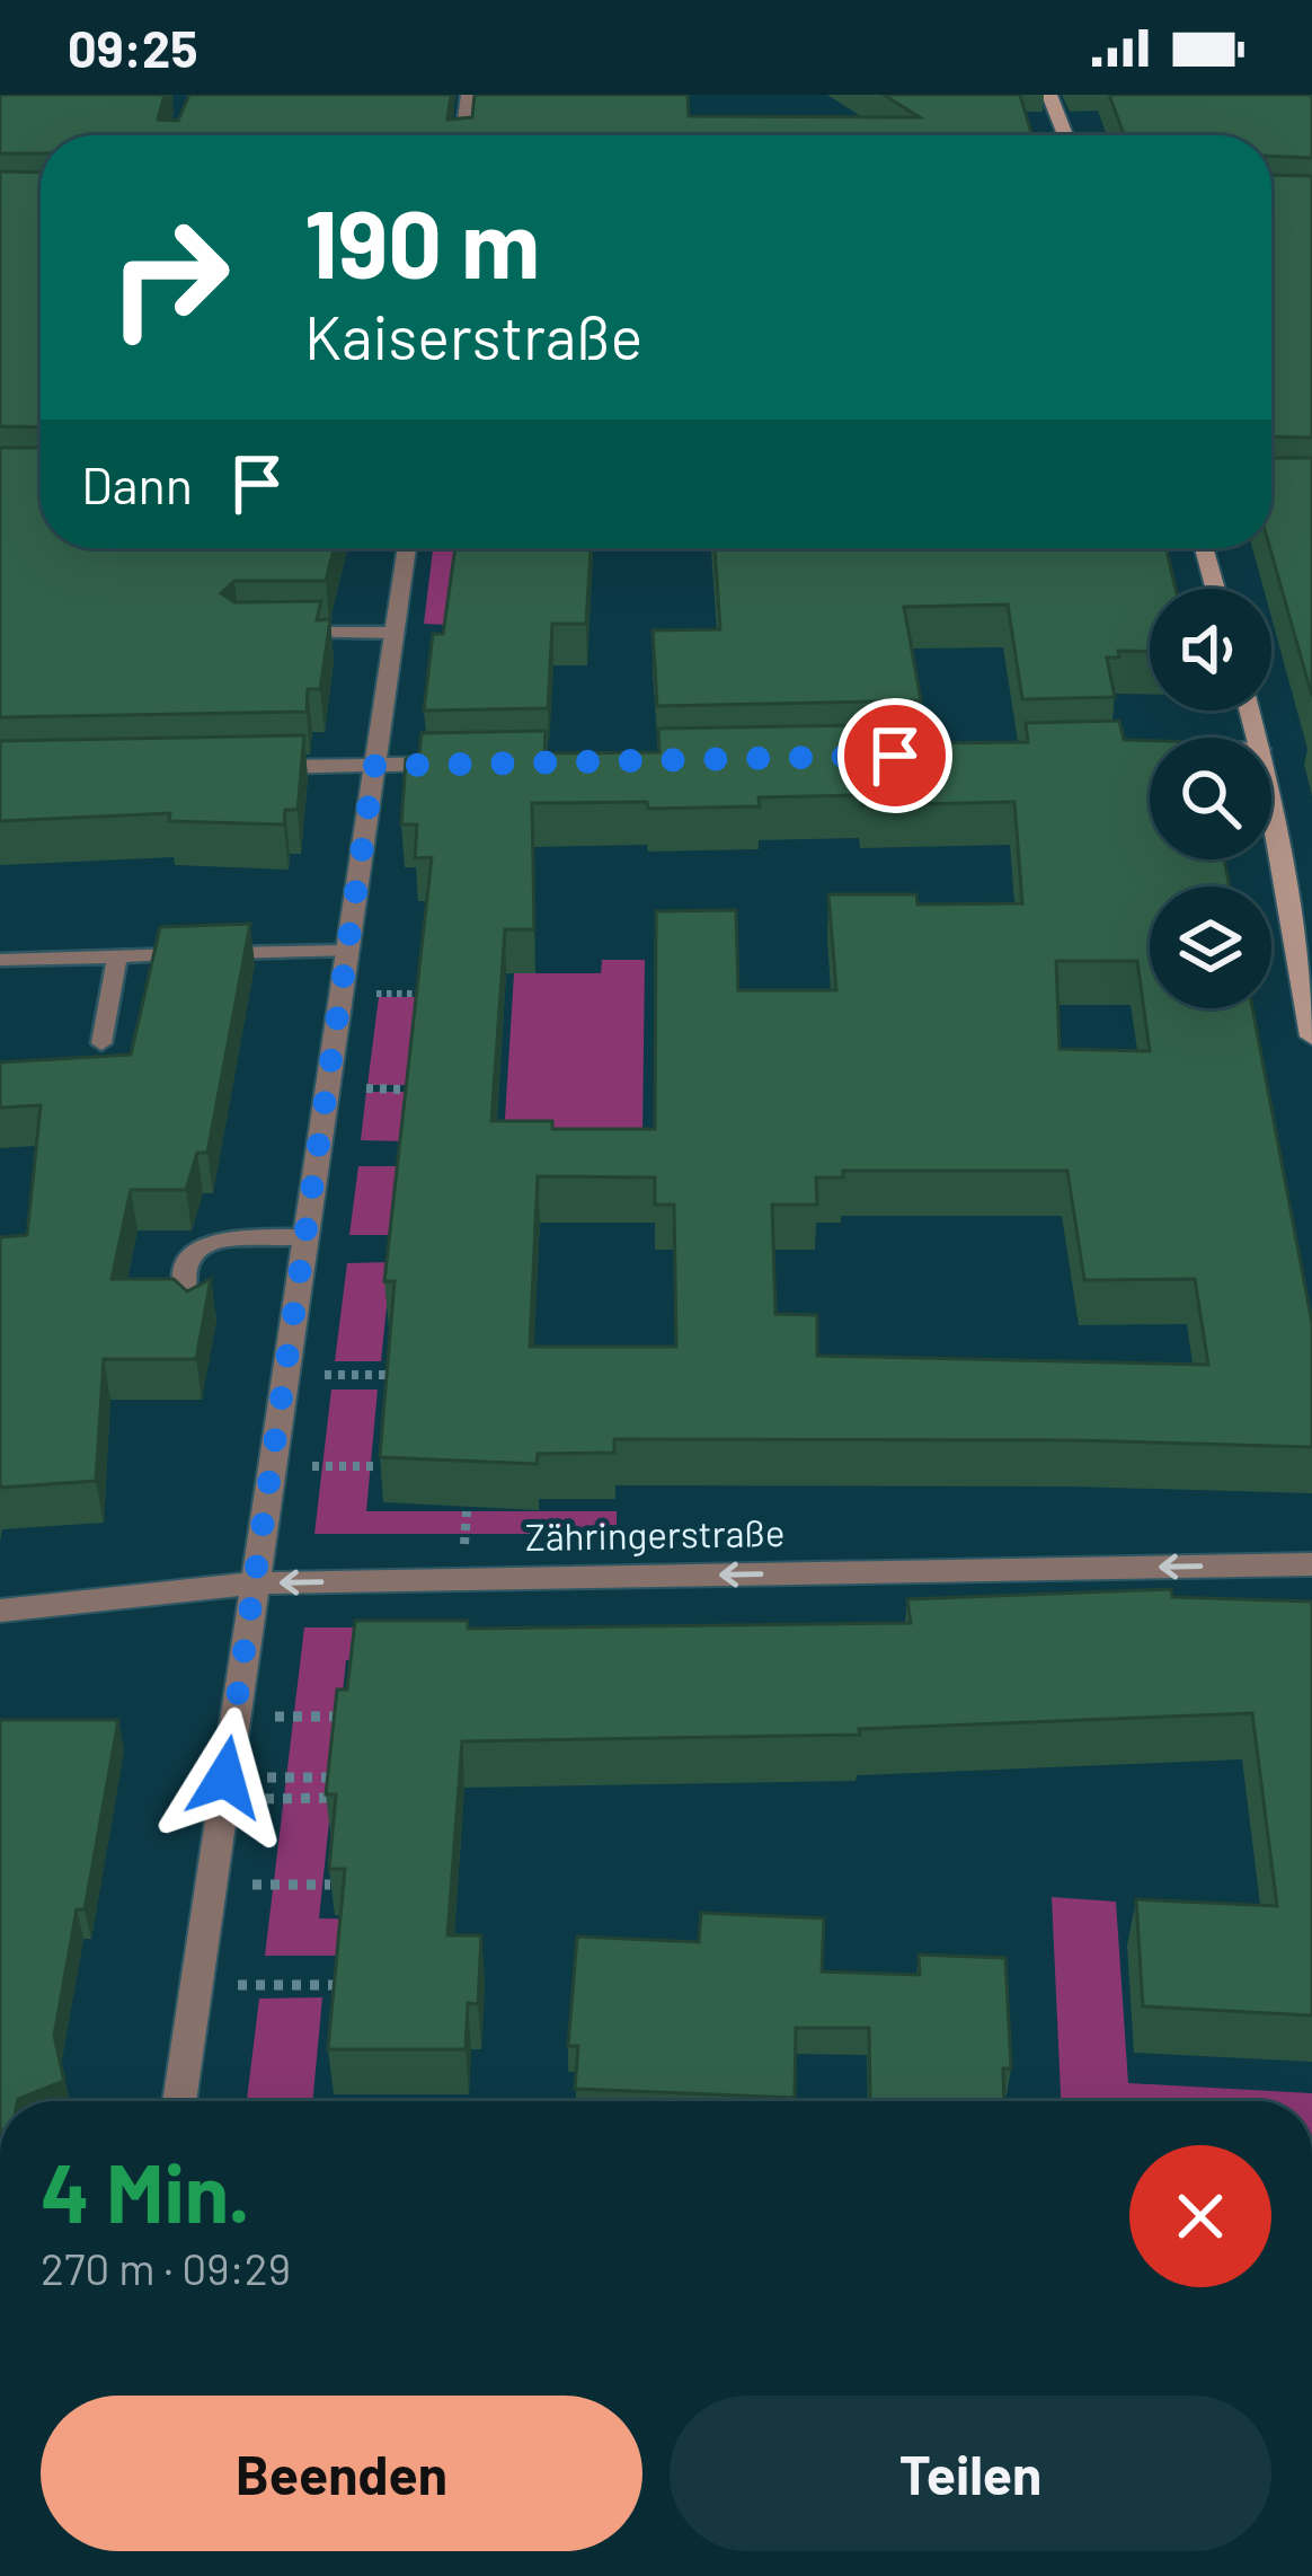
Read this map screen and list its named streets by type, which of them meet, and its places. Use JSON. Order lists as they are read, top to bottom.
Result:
{
  "streets": {
    "street": ["Zähringerstraße"]
  },
  "one_way": ["Zähringerstraße"],
  "page": {
    "status": "09:25",
    "turn": ["190 m", "Kaiserstraße"],
    "then": "Dann",
    "heading": ["4 Min.", "270 m · 09:29"],
    "buttons": ["Beenden", "Teilen"]
  }
}
